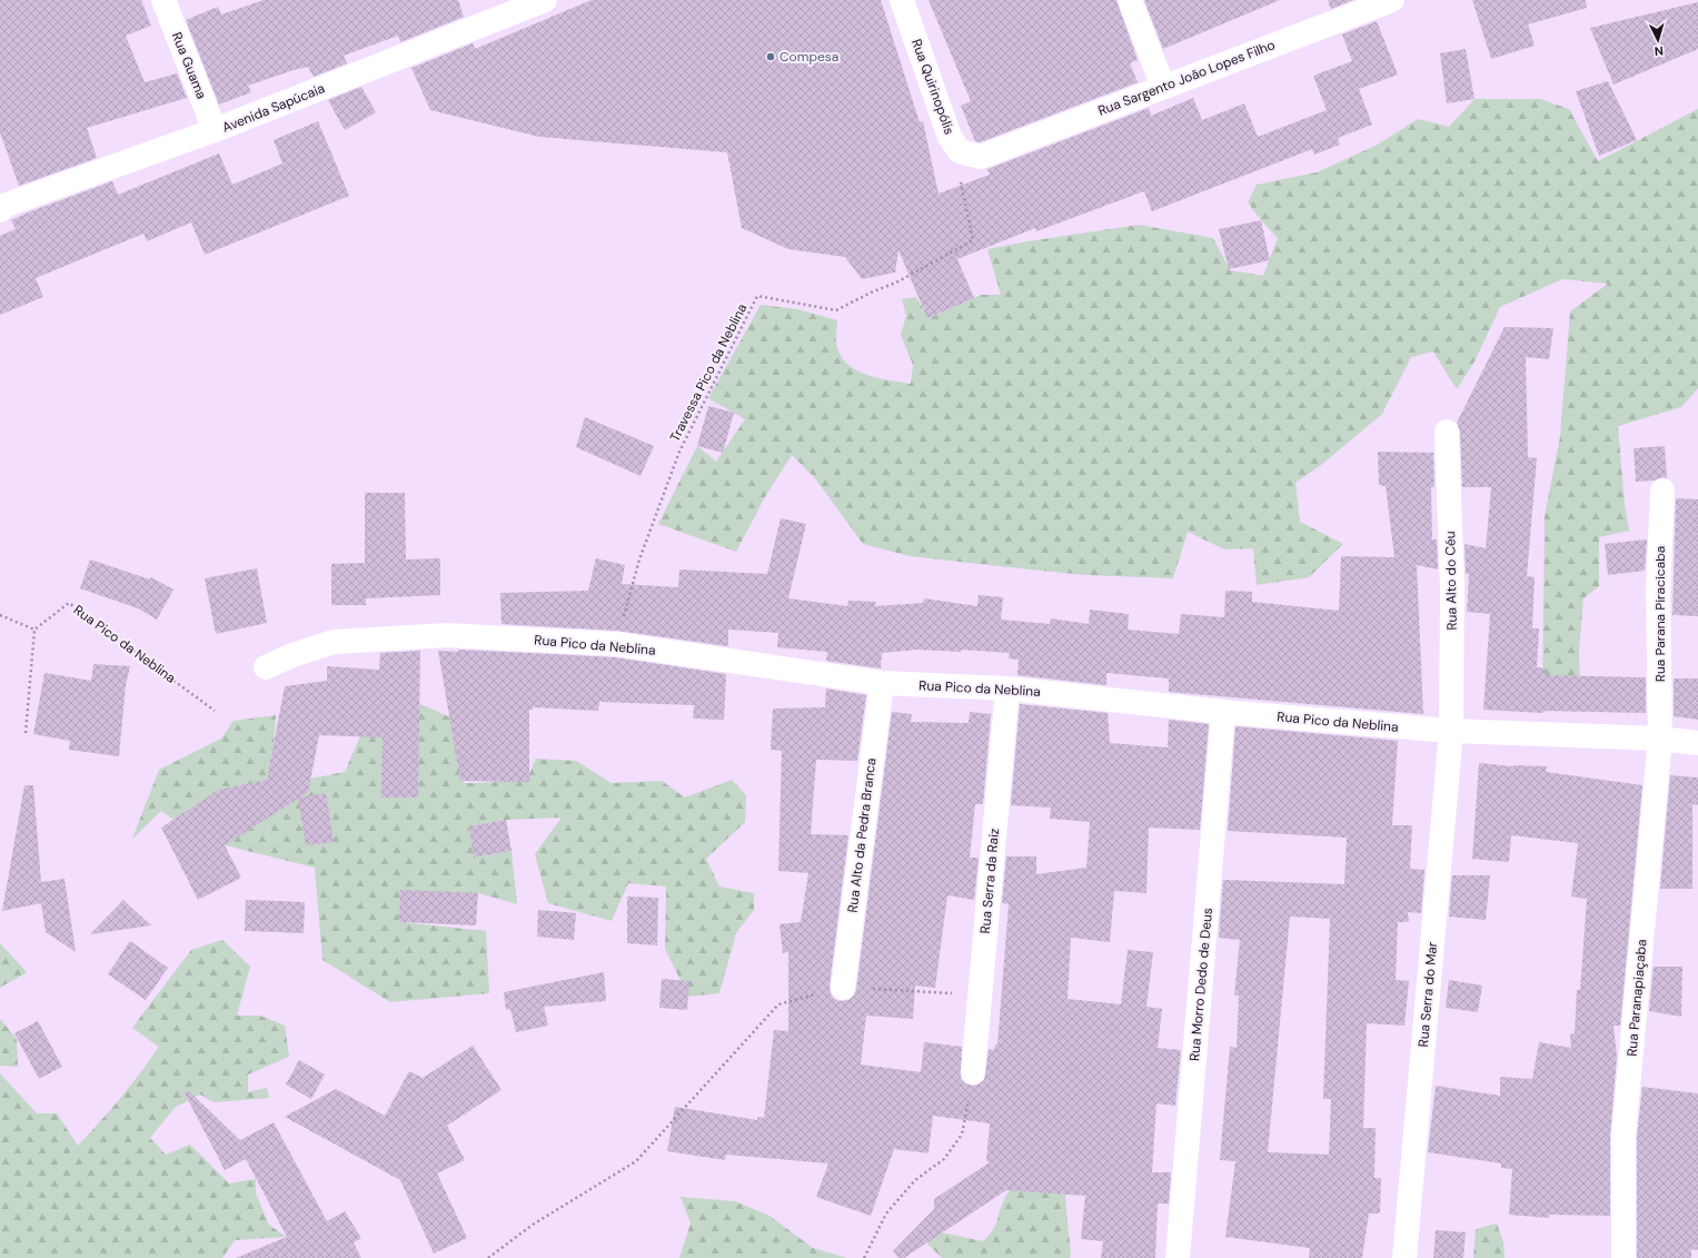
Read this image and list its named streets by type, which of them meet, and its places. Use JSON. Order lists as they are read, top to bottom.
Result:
{
  "streets": {
    "street": [
      "Rua Guama",
      "Rua Sargento João Lopes Filho",
      "Rua Quirinopólis",
      "Avenida Sapúcaia",
      "Rua Alto do Céu",
      "Rua Parana Piracicaba",
      "Rua Pico da Neblina",
      "Rua Alto da Pedra Branca",
      "Rua Serra da Raiz",
      "Rua Morro Dedo de Deus",
      "Rua Serra do Mar",
      "Rua Paranapiaçaba"
    ],
    "path": ["Travessa Pico da Neblina"]
  },
  "crossings": [
    ["Rua Guama", "Avenida Sapúcaia"],
    ["Rua Sargento João Lopes Filho", "Rua Quirinopólis"],
    ["Rua Sargento João Lopes Filho", "Travessa Pico da Neblina"],
    ["Rua Quirinopólis", "Travessa Pico da Neblina"],
    ["Travessa Pico da Neblina", "Rua Pico da Neblina"],
    ["Rua Alto do Céu", "Rua Pico da Neblina"],
    ["Rua Alto do Céu", "Rua Serra do Mar"],
    ["Rua Parana Piracicaba", "Rua Pico da Neblina"],
    ["Rua Parana Piracicaba", "Rua Paranapiaçaba"],
    ["Rua Pico da Neblina", "Rua Alto da Pedra Branca"],
    ["Rua Pico da Neblina", "Rua Serra da Raiz"],
    ["Rua Pico da Neblina", "Rua Morro Dedo de Deus"],
    ["Rua Pico da Neblina", "Rua Serra do Mar"],
    ["Rua Pico da Neblina", "Rua Paranapiaçaba"]
  ],
  "places": ["Compesa"],
  "north": "bottom"
}
